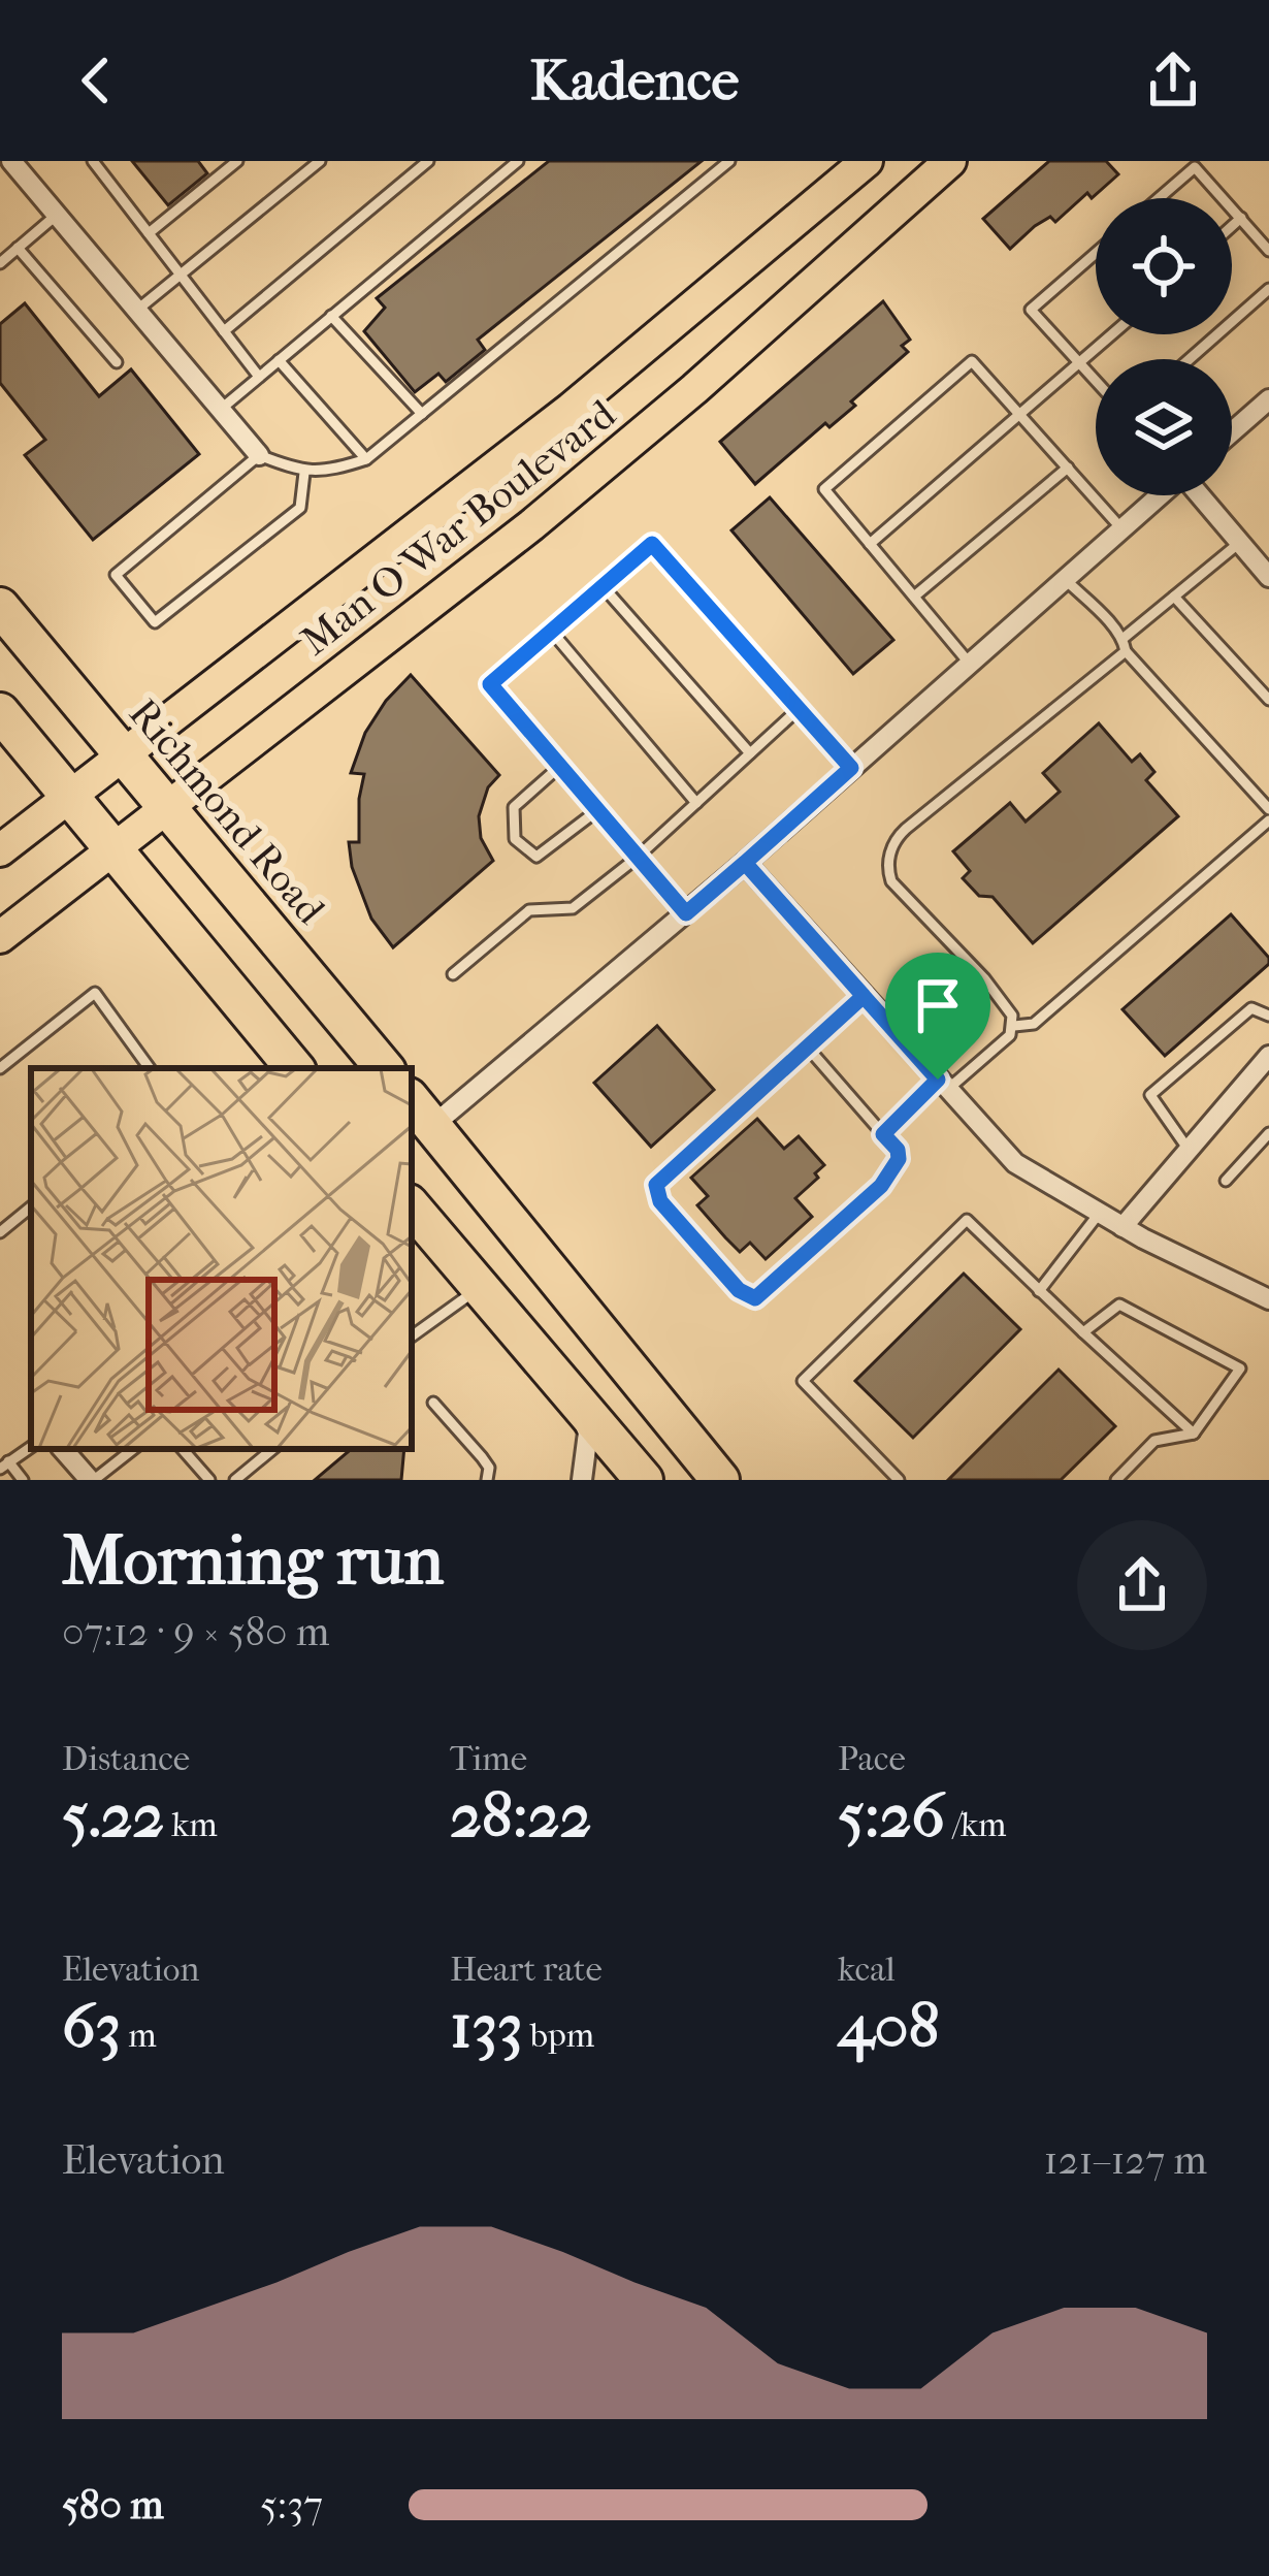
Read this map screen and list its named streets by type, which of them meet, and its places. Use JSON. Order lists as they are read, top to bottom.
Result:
{
  "streets": {
    "highway": ["Richmond Road"],
    "main road": ["Man O War Boulevard"]
  },
  "crossings": [
    ["Man O War Boulevard", "Richmond Road"]
  ],
  "page": {
    "header": "Kadence",
    "heading": ["Morning run", "07:12 · 9 × 580 m"],
    "stats": [
      ["Distance", "5.22 km"],
      ["Time", "28:22"],
      ["Pace", "5:26 /km"],
      ["Elevation", "63 m"],
      ["Heart rate", "133 bpm"],
      ["kcal", "408"]
    ],
    "chart": ["Elevation", "121–127 m"],
    "list": [
      {
        "name": "580 m",
        "note": "5:37"
      }
    ]
  }
}
